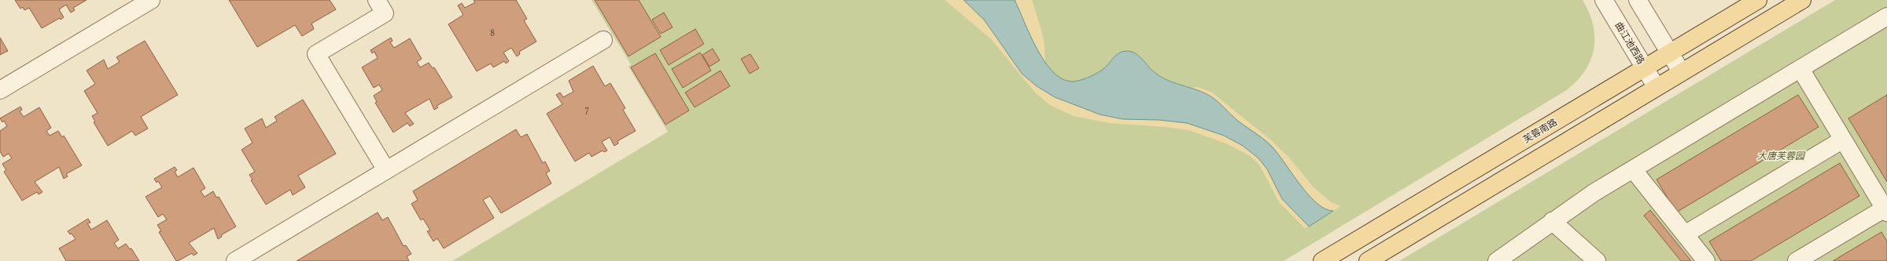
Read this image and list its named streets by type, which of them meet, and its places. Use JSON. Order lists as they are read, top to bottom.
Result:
{
  "streets": {
    "main road": ["芙蓉南路"],
    "street": ["曲江池西路"]
  },
  "crossings": [
    ["曲江池西路", "芙蓉南路"]
  ],
  "parks": ["大唐芙蓉园"],
  "house_numbers": ["8", "7"]
}
